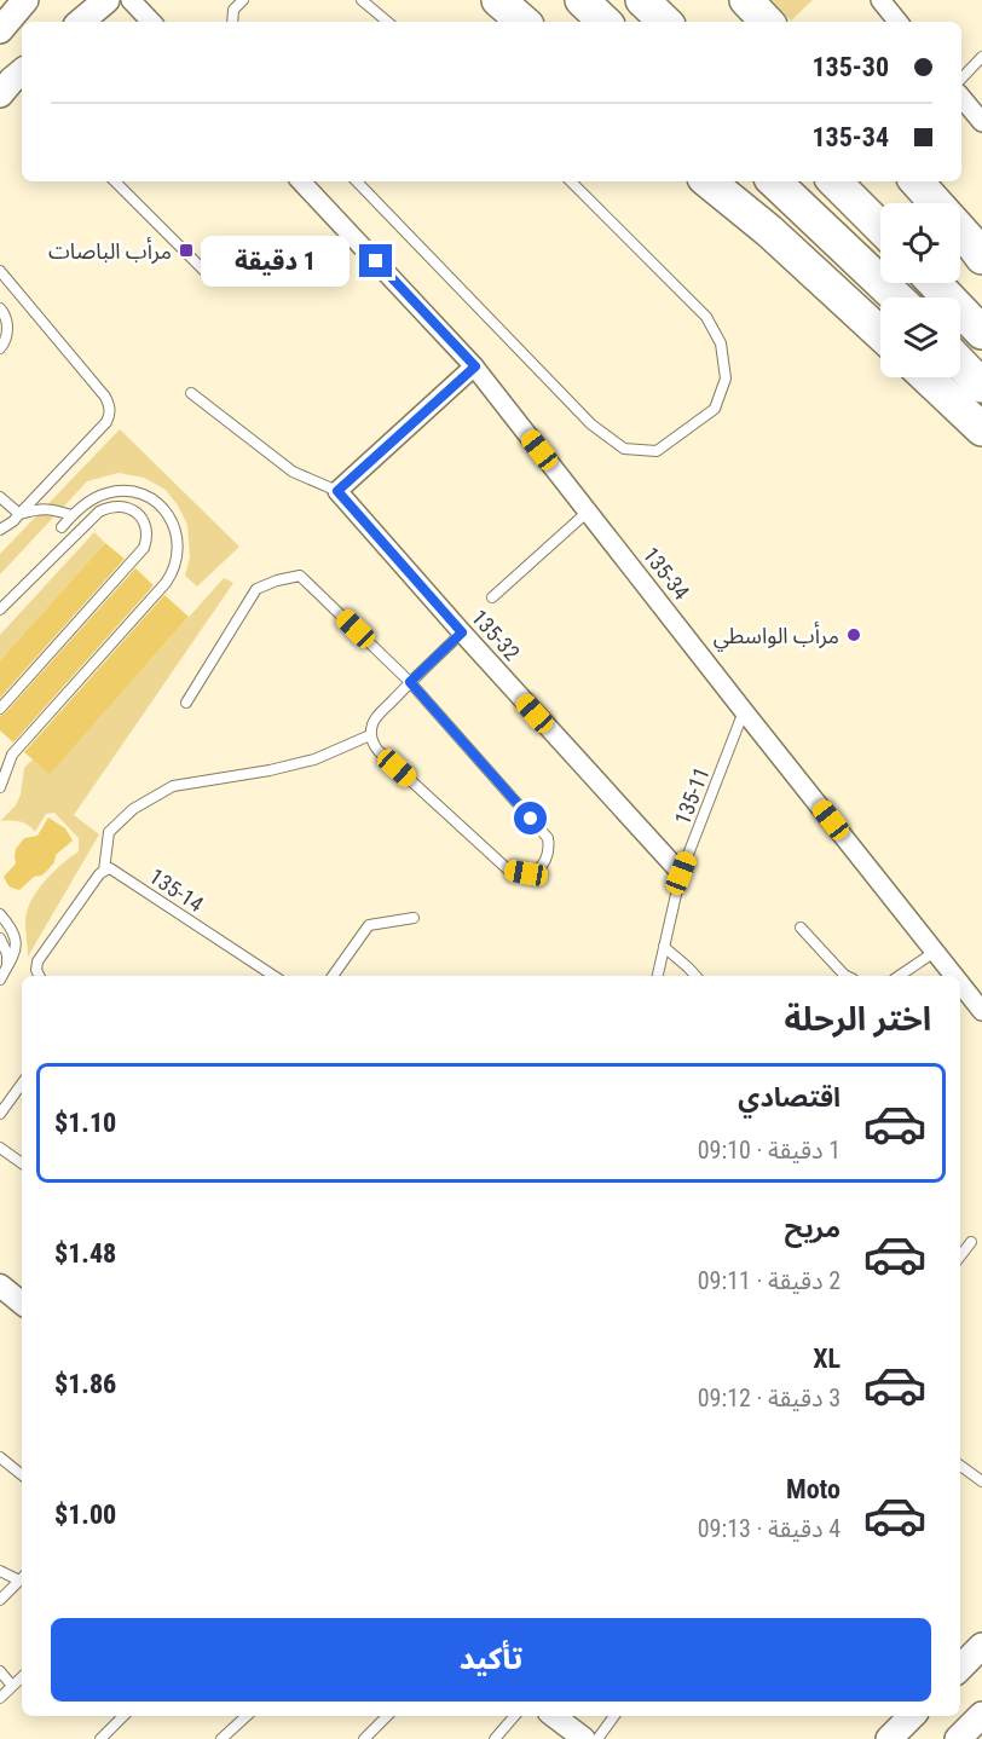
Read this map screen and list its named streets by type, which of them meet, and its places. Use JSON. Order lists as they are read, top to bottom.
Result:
{
  "streets": {
    "street": ["135-34", "135-32"],
    "lane": ["135-11", "135-14"]
  },
  "crossings": [
    ["135-34", "135-11"],
    ["135-32", "135-11"]
  ],
  "places": {
    "transit": ["مرأب الباصات"],
    "other": ["مرأب الواسطي"]
  },
  "page": {
    "banner": ["135-30", "135-34"],
    "bubble": "1 دقيقة",
    "heading": "اختر الرحلة",
    "list": [
      {
        "name": "اقتصادي",
        "note": "1 دقيقة · 09:10",
        "value": "$1.10"
      },
      {
        "name": "مريح",
        "note": "2 دقيقة · 09:11",
        "value": "$1.48"
      },
      {
        "name": "XL",
        "note": "3 دقيقة · 09:12",
        "value": "$1.86"
      },
      {
        "name": "Moto",
        "note": "4 دقيقة · 09:13",
        "value": "$1.00"
      }
    ],
    "buttons": "تأكيد"
  }
}
